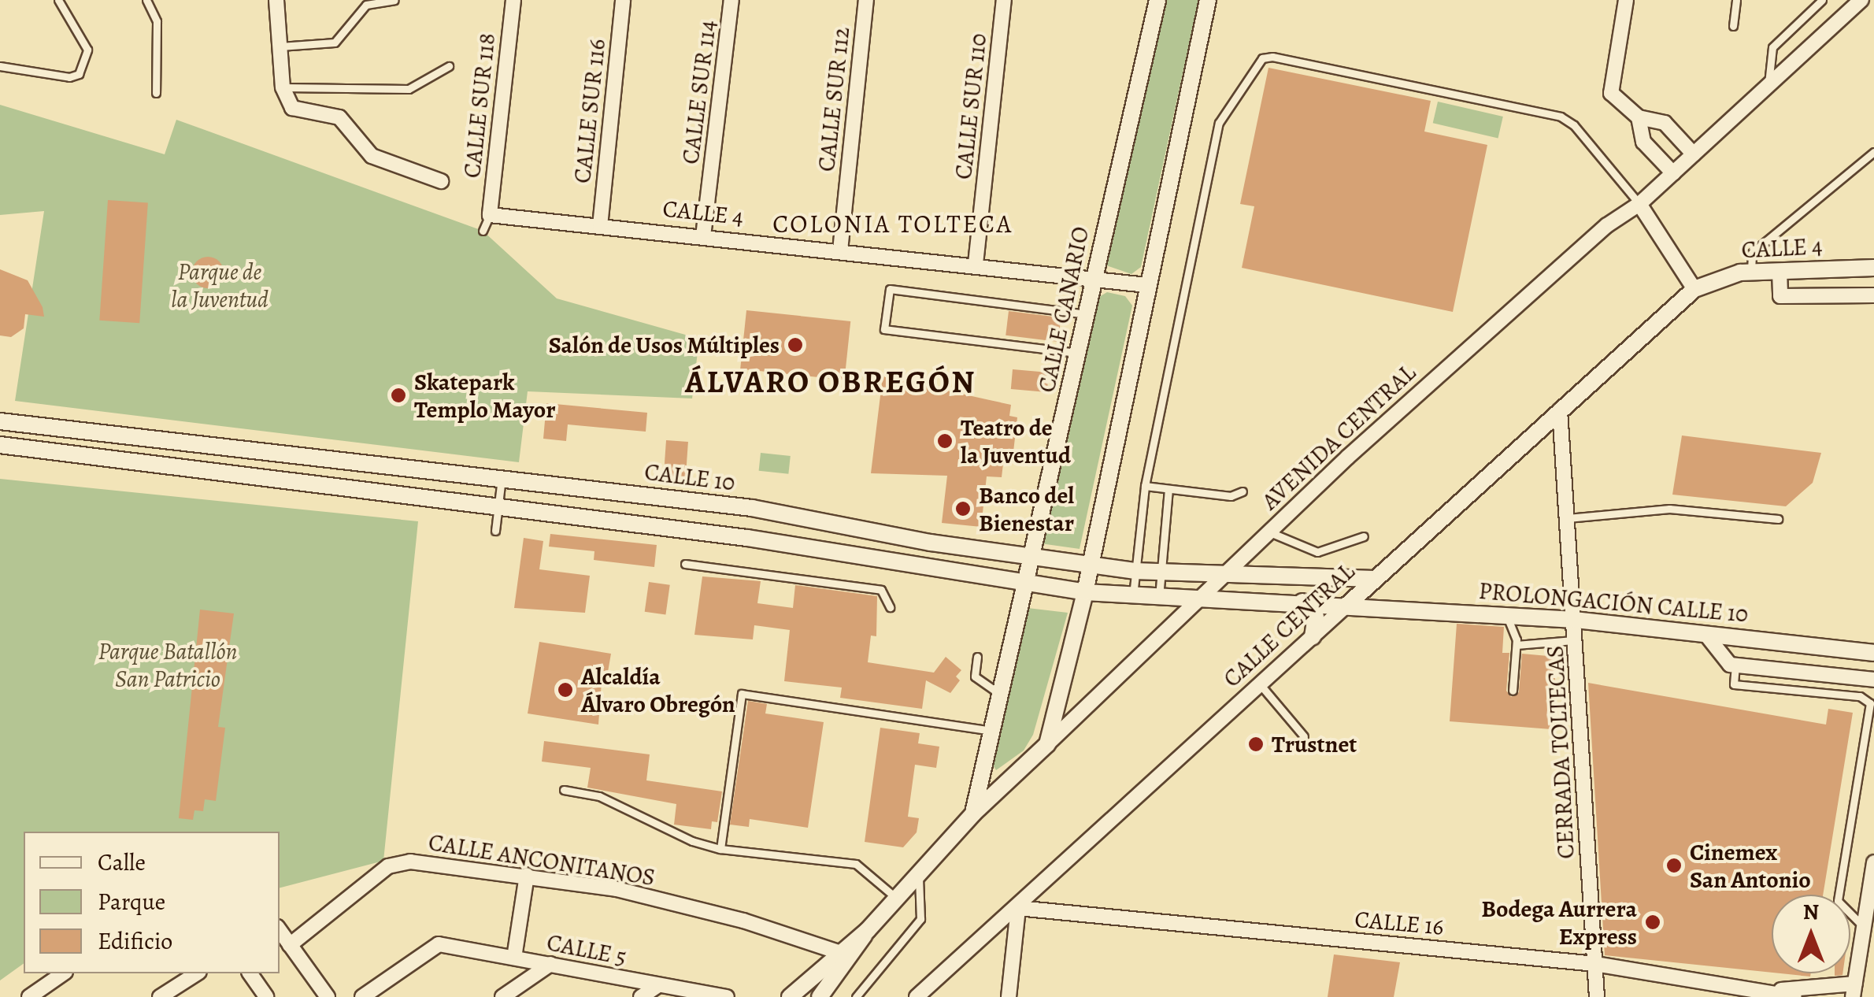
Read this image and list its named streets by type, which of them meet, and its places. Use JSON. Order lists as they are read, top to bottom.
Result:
{
  "streets": {
    "street": [
      "CALLE SUR 114",
      "CALLE SUR 112",
      "CALLE SUR 118",
      "CALLE SUR 110",
      "CALLE SUR 116",
      "CALLE 4",
      "CALLE CANARIO",
      "AVENIDA CENTRAL",
      "CALLE 10",
      "PROLONGACIÓN CALLE 10",
      "CALLE CENTRAL",
      "CERRADA TOLTECAS",
      "CALLE ANCONITANOS",
      "CALLE 16",
      "CALLE 5"
    ]
  },
  "crossings": [
    ["CALLE SUR 114", "CALLE 4"],
    ["CALLE SUR 112", "CALLE 4"],
    ["CALLE SUR 118", "CALLE 4"],
    ["CALLE SUR 110", "CALLE 4"],
    ["CALLE SUR 116", "CALLE 4"],
    ["CALLE 4", "CALLE CANARIO"],
    ["CALLE 4", "CALLE CENTRAL"],
    ["CALLE CANARIO", "AVENIDA CENTRAL"],
    ["CALLE CANARIO", "CALLE 10"],
    ["AVENIDA CENTRAL", "CALLE 10"],
    ["AVENIDA CENTRAL", "CALLE ANCONITANOS"],
    ["CALLE 10", "CALLE CENTRAL"],
    ["PROLONGACIÓN CALLE 10", "CALLE CENTRAL"],
    ["PROLONGACIÓN CALLE 10", "CERRADA TOLTECAS"],
    ["CALLE CENTRAL", "CERRADA TOLTECAS"],
    ["CALLE CENTRAL", "CALLE 16"],
    ["CERRADA TOLTECAS", "CALLE 16"]
  ],
  "districts": ["COLONIA TOLTECA", "ÁLVARO OBREGÓN"],
  "parks": ["Parque de la Juventud", "Parque Batallón San Patricio"],
  "places": [
    "Salón de Usos Múltiples",
    "Skatepark Templo Mayor",
    "Teatro de la Juventud",
    "Banco del Bienestar",
    "Alcaldía Álvaro Obregón",
    "Trustnet",
    "Cinemex San Antonio",
    "Bodega Aurrera Express"
  ],
  "legend": ["Calle", "Parque", "Edificio"],
  "north": "top"
}
